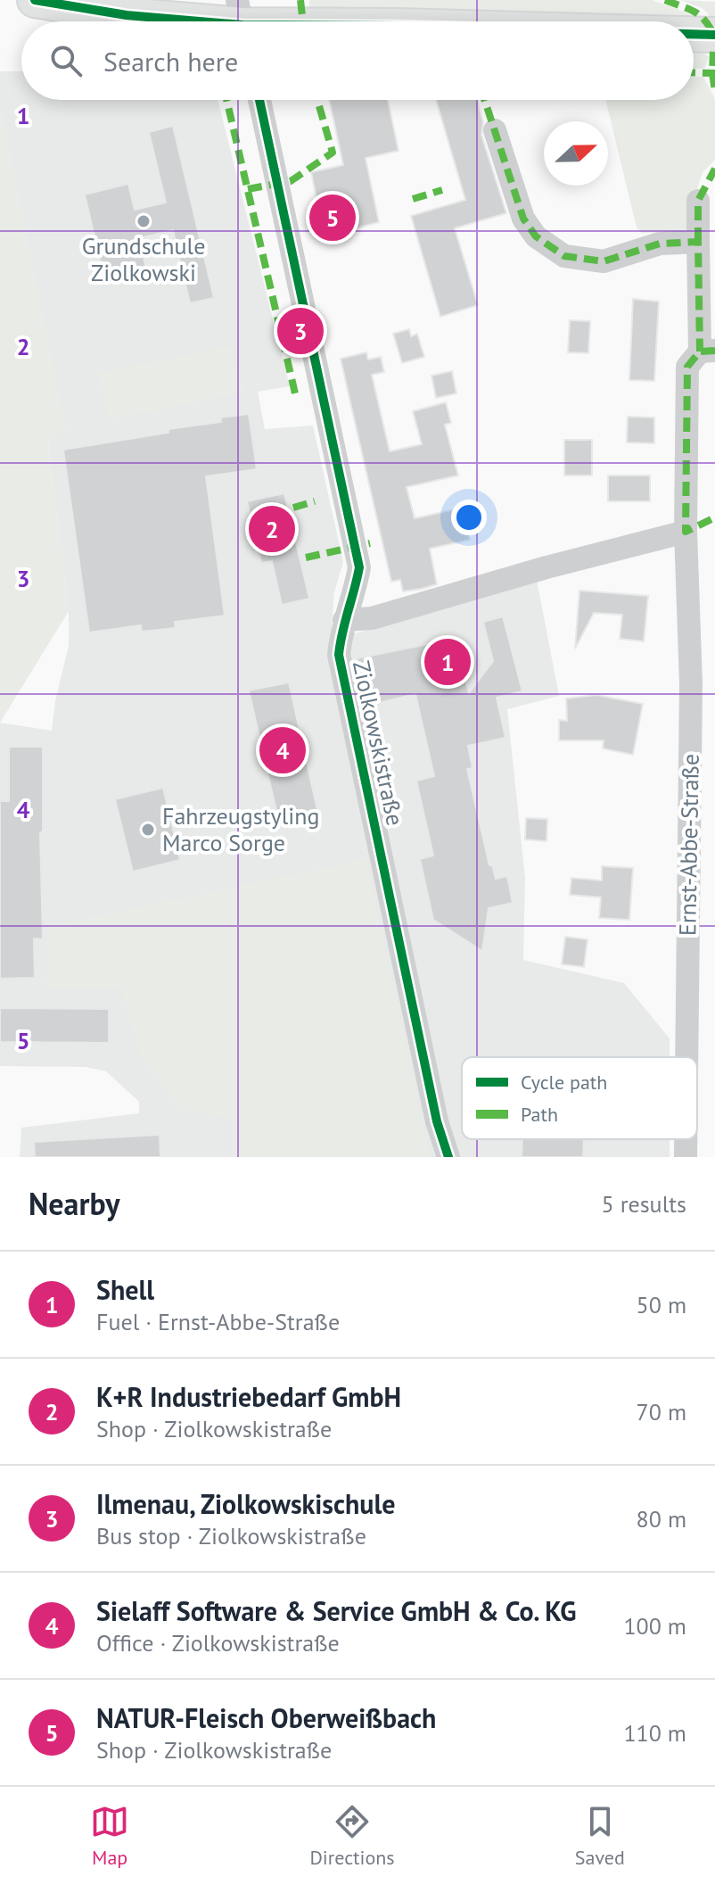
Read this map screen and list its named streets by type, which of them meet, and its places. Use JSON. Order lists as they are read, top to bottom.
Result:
{
  "streets": {
    "street": ["Ziolkowskistraße", "Ernst-Abbe-Straße"]
  },
  "places": ["Grundschule Ziolkowski", "Fahrzeugstyling Marco Sorge"],
  "legend": ["Cycle path", "Path"],
  "north": "right",
  "page": {
    "search": "Search here",
    "pins": [
      "5",
      "3",
      "2",
      "1",
      "4"
    ],
    "heading": ["Nearby", "5 results"],
    "list": [
      {
        "mark": "1",
        "name": "Shell",
        "note": "Fuel · Ernst-Abbe-Straße",
        "value": "50 m"
      },
      {
        "mark": "2",
        "name": "K+R Industriebedarf GmbH",
        "note": "Shop · Ziolkowskistraße",
        "value": "70 m"
      },
      {
        "mark": "3",
        "name": "Ilmenau, Ziolkowskischule",
        "note": "Bus stop · Ziolkowskistraße",
        "value": "80 m"
      },
      {
        "mark": "4",
        "name": "Sielaff Software & Service GmbH & Co. KG",
        "note": "Office · Ziolkowskistraße",
        "value": "100 m"
      },
      {
        "mark": "5",
        "name": "NATUR-Fleisch Oberweißbach",
        "note": "Shop · Ziolkowskistraße",
        "value": "110 m"
      }
    ],
    "nav": ["Map", "Directions", "Saved"]
  },
  "grid": {
    "rows": [
      "1",
      "2",
      "3",
      "4",
      "5"
    ]
  }
}
